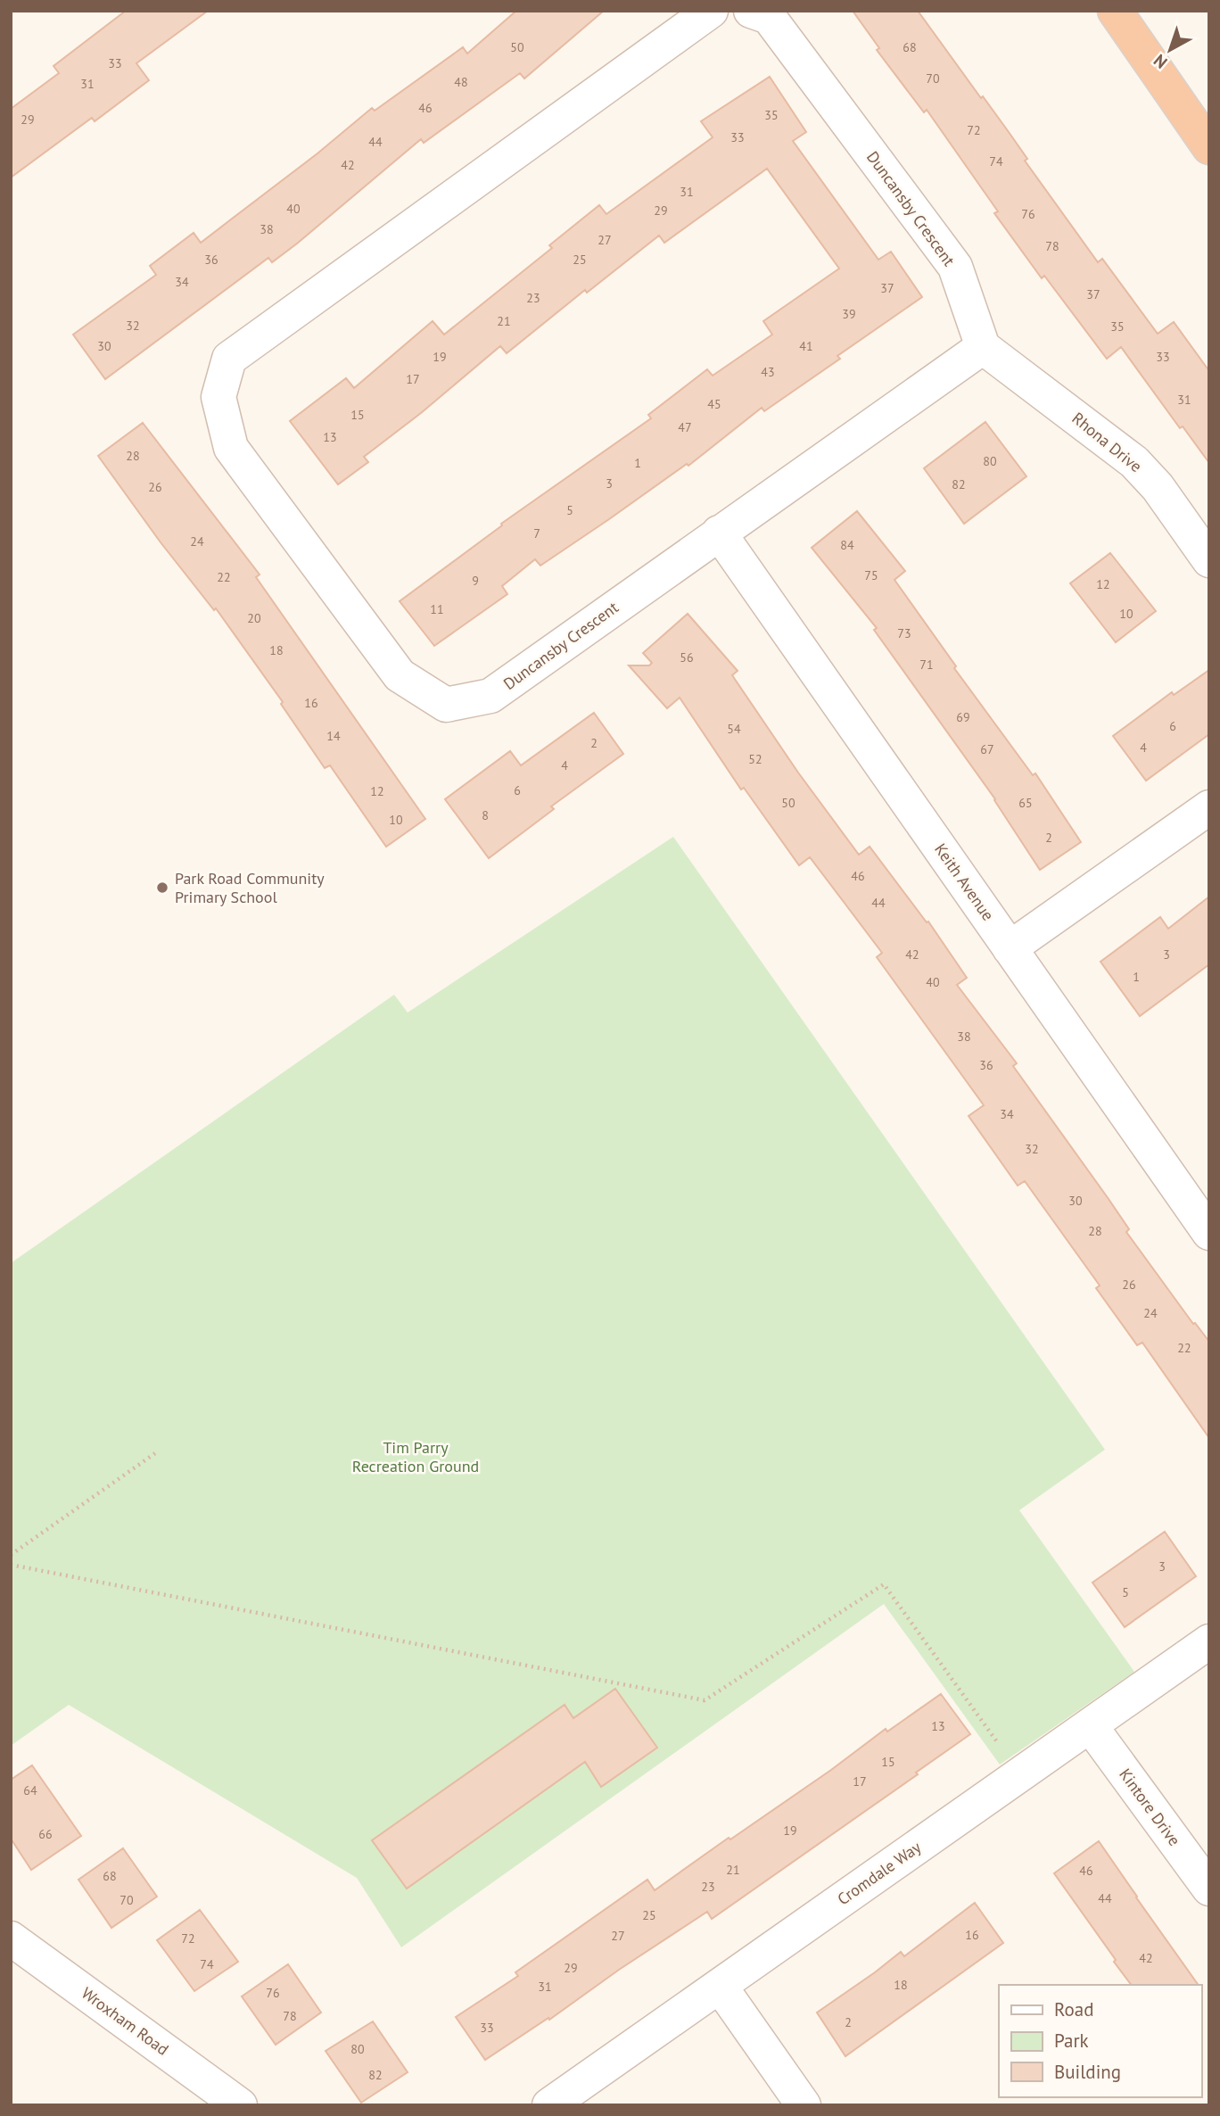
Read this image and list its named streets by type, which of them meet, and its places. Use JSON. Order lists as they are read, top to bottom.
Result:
{
  "streets": {
    "street": [
      "Duncansby Crescent",
      "Rhona Drive",
      "Keith Avenue",
      "Kintore Drive",
      "Cromdale Way",
      "Wroxham Road"
    ]
  },
  "crossings": [
    ["Duncansby Crescent", "Rhona Drive"],
    ["Duncansby Crescent", "Keith Avenue"],
    ["Kintore Drive", "Cromdale Way"]
  ],
  "parks": ["Tim Parry Recreation Ground"],
  "places": ["Park Road Community Primary School"],
  "house_numbers": [
    "50",
    "68",
    "33",
    "70",
    "48",
    "31",
    "46",
    "35",
    "29",
    "72",
    "33",
    "44",
    "74",
    "42",
    "31",
    "40",
    "29",
    "76",
    "38",
    "27",
    "78",
    "36",
    "25",
    "34",
    "37",
    "37",
    "23",
    "39",
    "21",
    "32",
    "35",
    "30",
    "41",
    "19",
    "33",
    "43",
    "17",
    "31",
    "45",
    "15",
    "47",
    "13",
    "28",
    "80",
    "1",
    "3",
    "82",
    "26",
    "5",
    "7",
    "24",
    "84",
    "75",
    "22",
    "9",
    "12",
    "11",
    "10",
    "20",
    "73",
    "18",
    "56",
    "71",
    "16",
    "69",
    "6",
    "54",
    "14",
    "2",
    "4",
    "67",
    "52",
    "4",
    "6",
    "12",
    "50",
    "65",
    "8",
    "10",
    "2",
    "46",
    "44",
    "42",
    "3",
    "1",
    "40",
    "38",
    "36",
    "34",
    "32",
    "30",
    "28",
    "26",
    "24",
    "22",
    "3",
    "5",
    "13",
    "15",
    "17",
    "64",
    "19",
    "66",
    "21",
    "46",
    "68",
    "23",
    "44",
    "70",
    "25",
    "16",
    "27",
    "72",
    "42",
    "74",
    "29",
    "18",
    "31",
    "76",
    "78",
    "2",
    "33",
    "80",
    "82"
  ],
  "legend": ["Road", "Park", "Building"],
  "north": "bottom left"
}
